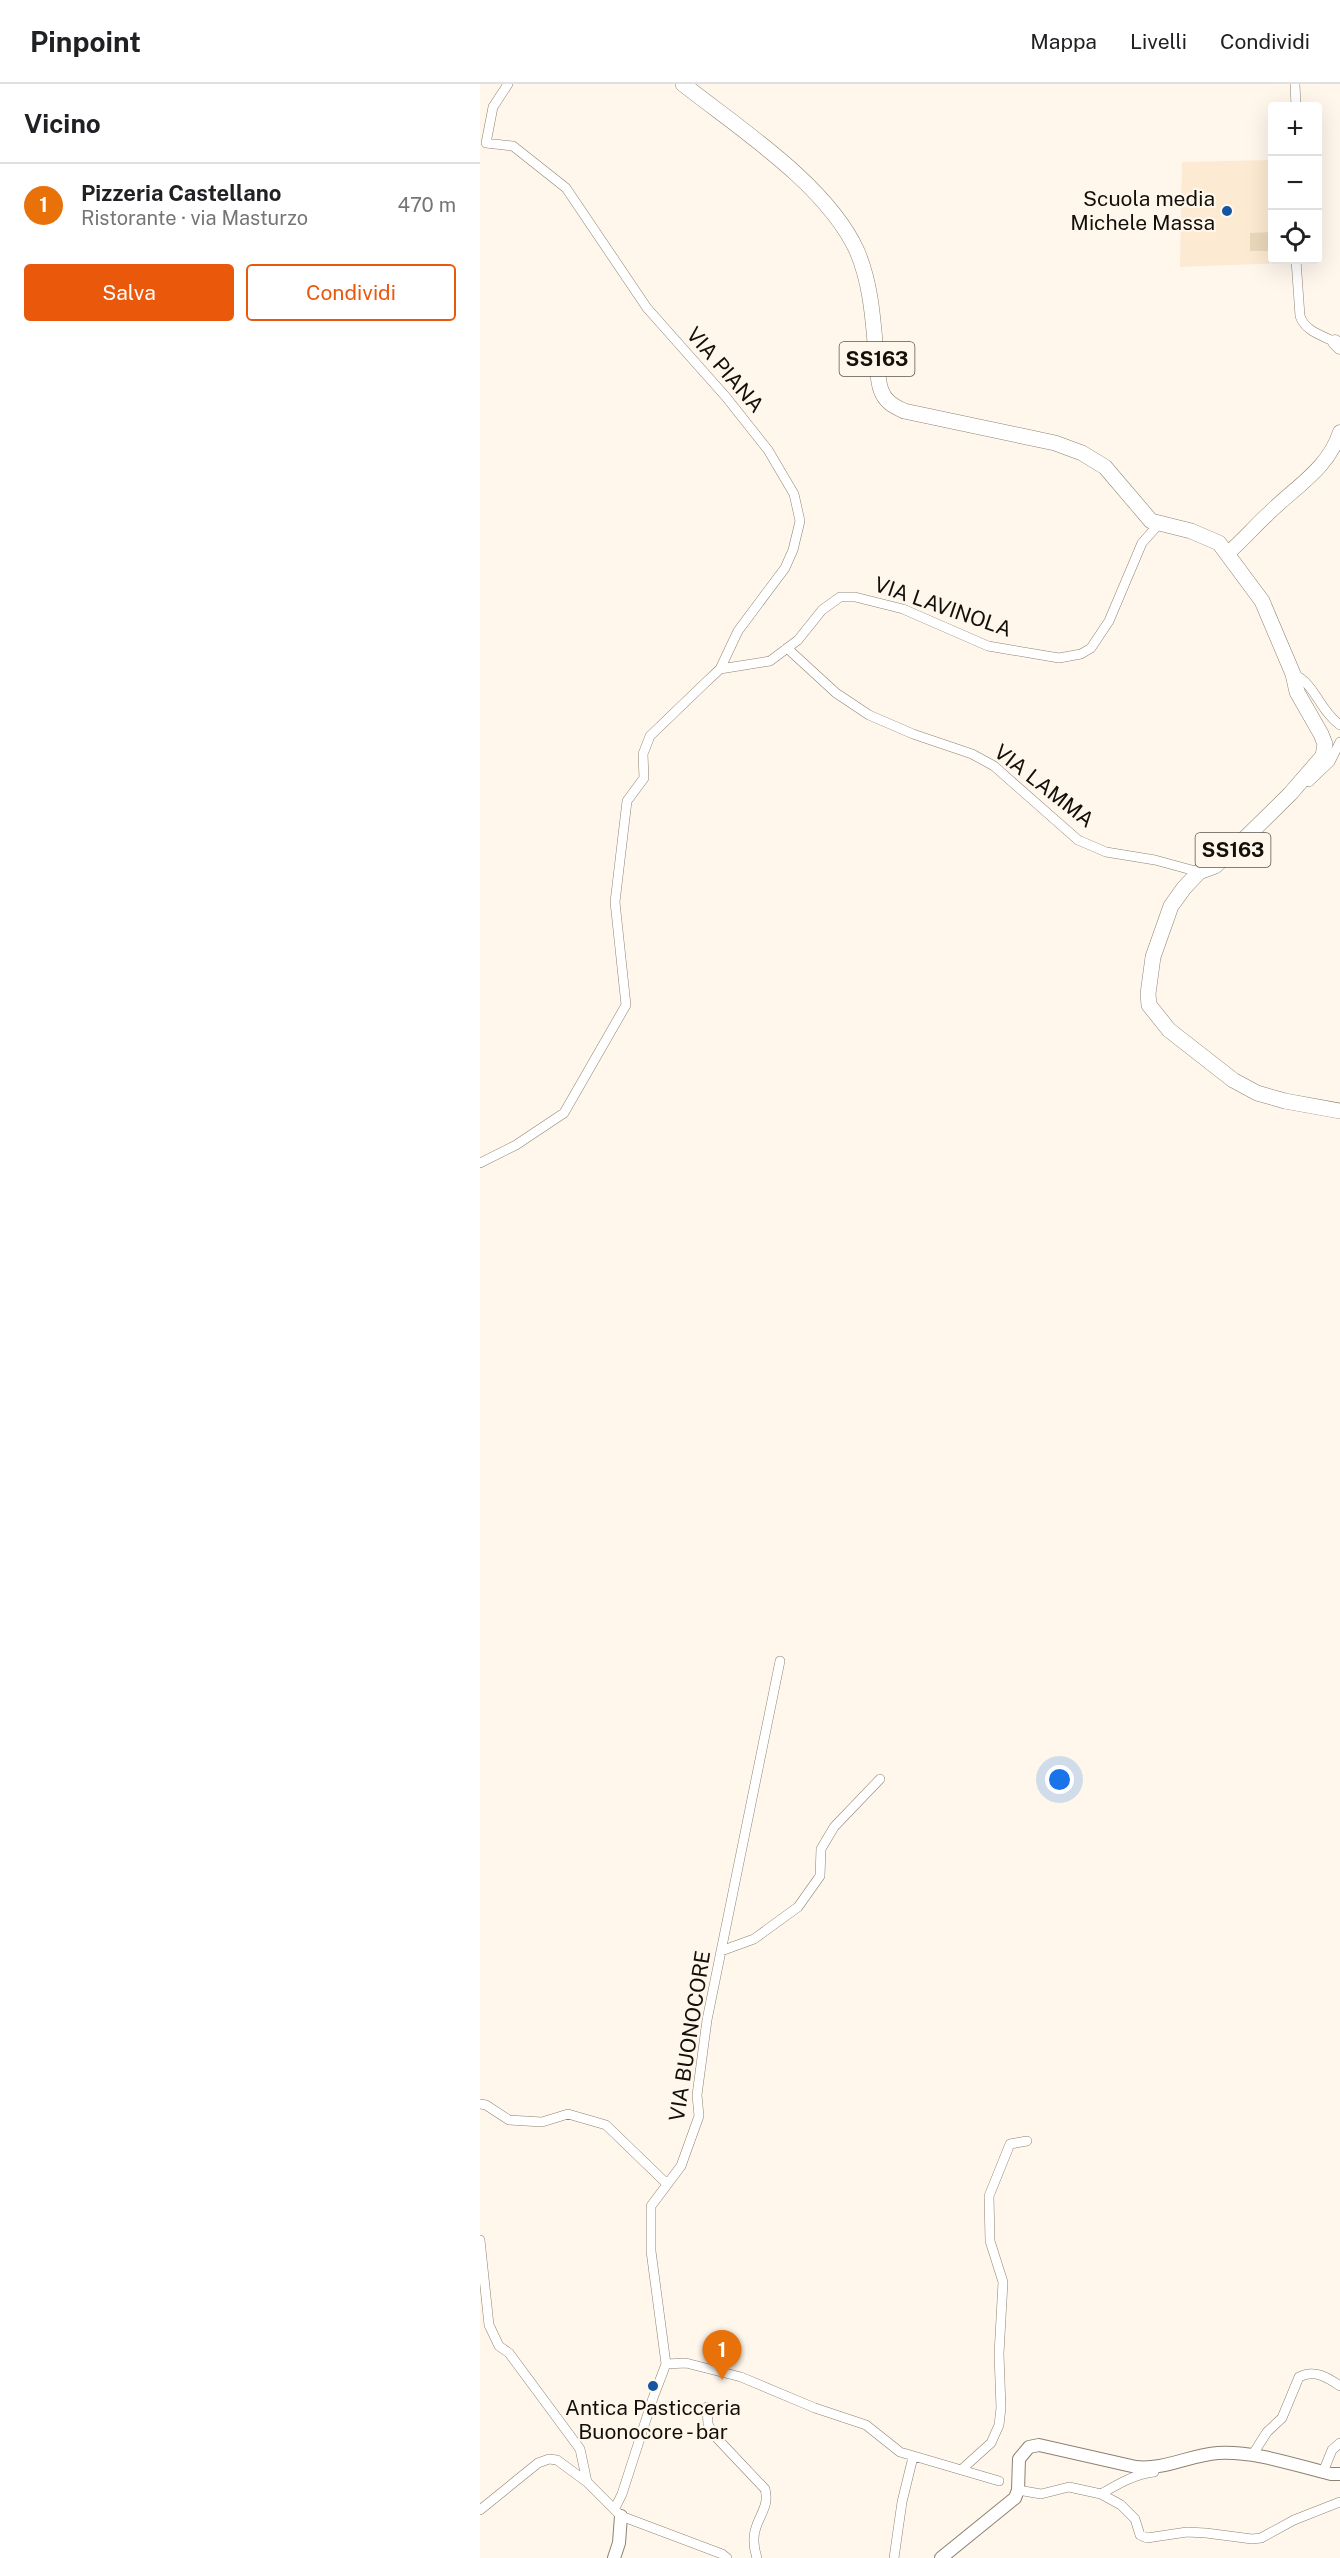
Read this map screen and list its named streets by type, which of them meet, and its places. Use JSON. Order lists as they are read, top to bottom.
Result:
{
  "streets": {
    "main road": ["SS163"],
    "street": [
      "VIA PIANA",
      "VIA LAVINOLA",
      "VIA LAMMA",
      "VIA BUONOCORE"
    ]
  },
  "crossings": [
    ["SS163", "VIA LAVINOLA"],
    ["SS163", "VIA LAMMA"],
    ["VIA PIANA", "VIA LAVINOLA"],
    ["VIA LAVINOLA", "VIA LAMMA"]
  ],
  "places": ["Scuola media Michele Massa", "Antica Pasticceria Buonocore - bar"],
  "page": {
    "header": "Pinpoint",
    "nav": ["Mappa", "Livelli", "Condividi"],
    "heading": "Vicino",
    "map_buttons": ["+", "−"],
    "list": [
      {
        "mark": "1",
        "name": "Pizzeria Castellano",
        "note": "Ristorante · via Masturzo",
        "value": "470 m"
      }
    ],
    "buttons": ["Salva", "Condividi"],
    "pins": "1"
  }
}
